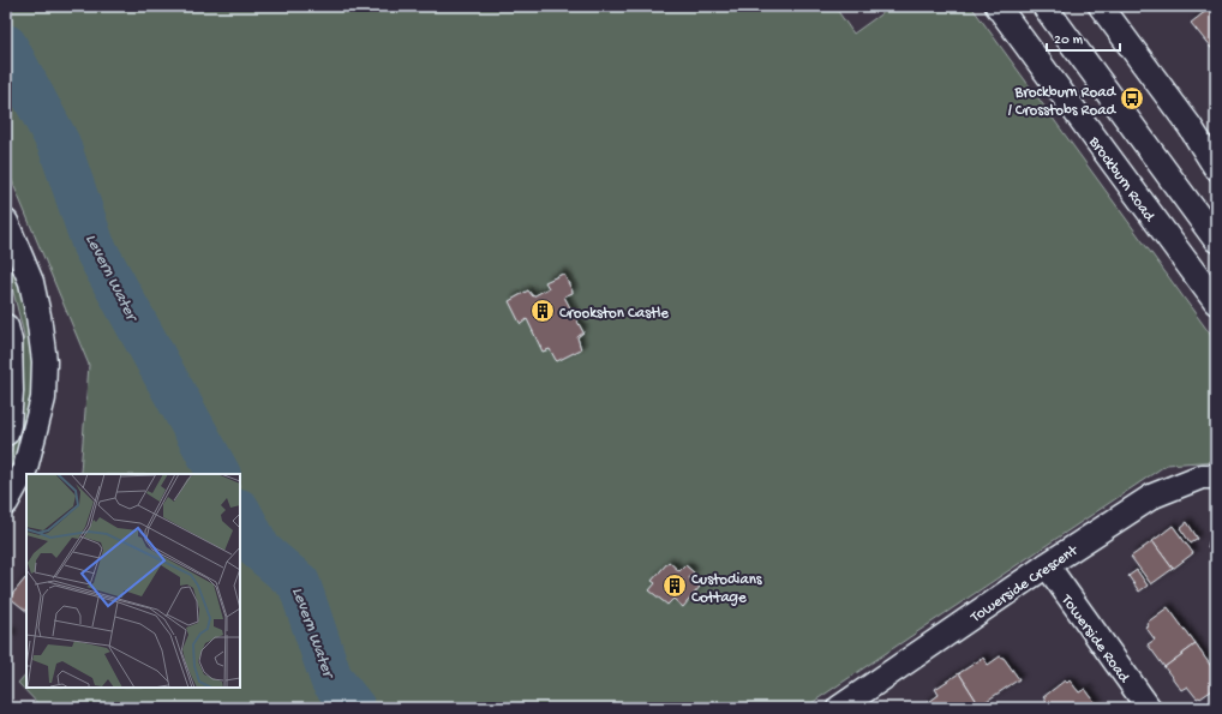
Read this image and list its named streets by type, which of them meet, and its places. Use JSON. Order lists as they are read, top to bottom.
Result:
{
  "streets": {
    "street": ["Brockburn Road", "Towerside Crescent", "Towerside Road"]
  },
  "crossings": [
    ["Towerside Crescent", "Towerside Road"]
  ],
  "water": ["Levern Water"],
  "places": {
    "bus stop": ["Brockburn Road / Crosstobs Road"],
    "building": ["Crookston Castle", "Custodians Cottage"]
  },
  "scale_bar": "20 m"
}
